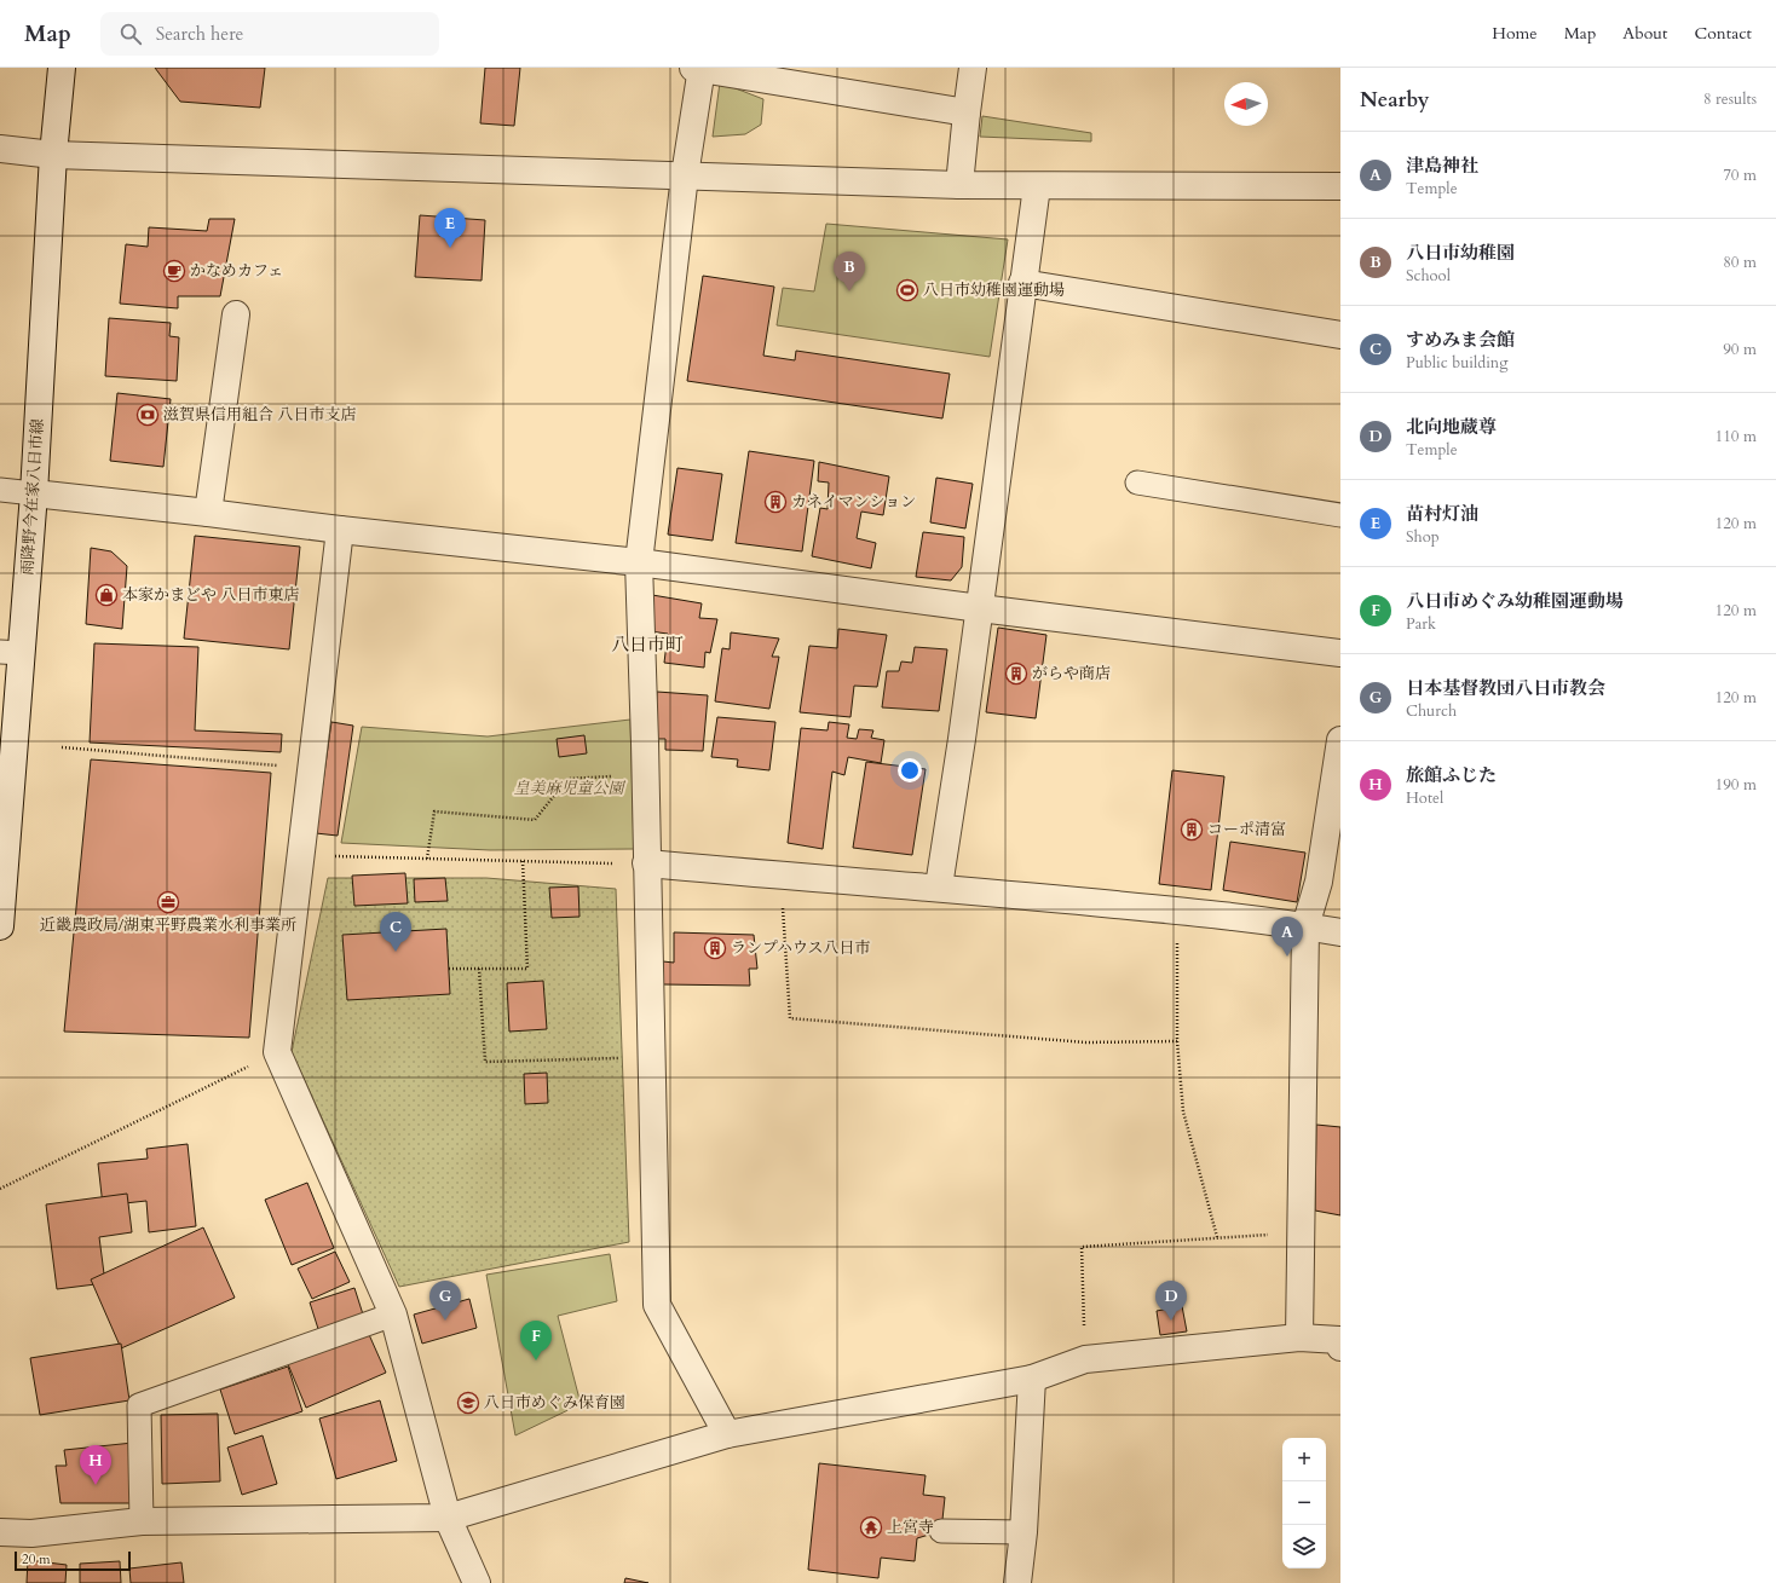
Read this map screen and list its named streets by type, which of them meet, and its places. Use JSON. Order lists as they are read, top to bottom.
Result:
{
  "streets": {
    "street": ["雨降野今在家八日市線"]
  },
  "districts": ["八日市町"],
  "parks": ["皇美麻児童公園"],
  "places": {
    "cafe": ["かなめカフェ"],
    "sports": ["八日市幼稚園運動場"],
    "bank": ["滋賀県信用組合 八日市支店"],
    "building": [
      "カネイマンション",
      "がらや商店",
      "コーポ清富",
      "ランプハウス八日市"
    ],
    "shop": ["本家かまどや 八日市東店"],
    "office": ["近畿農政局/湖東平野農業水利事業所"],
    "school or university": ["八日市めぐみ保育園"],
    "temple": ["上宮寺"]
  },
  "scale_bar": "20 m",
  "north": "left",
  "page": {
    "header": "Map",
    "search": "Search here",
    "nav": [
      "Home",
      "Map",
      "About",
      "Contact"
    ],
    "heading": ["Nearby", "8 results"],
    "list": [
      {
        "mark": "A",
        "name": "津島神社",
        "note": "Temple",
        "value": "70 m"
      },
      {
        "mark": "B",
        "name": "八日市幼稚園",
        "note": "School",
        "value": "80 m"
      },
      {
        "mark": "C",
        "name": "すめみま会館",
        "note": "Public building",
        "value": "90 m"
      },
      {
        "mark": "D",
        "name": "北向地蔵尊",
        "note": "Temple",
        "value": "110 m"
      },
      {
        "mark": "E",
        "name": "苗村灯油",
        "note": "Shop",
        "value": "120 m"
      },
      {
        "mark": "F",
        "name": "八日市めぐみ幼稚園運動場",
        "note": "Park",
        "value": "120 m"
      },
      {
        "mark": "G",
        "name": "日本基督教団八日市教会",
        "note": "Church",
        "value": "120 m"
      },
      {
        "mark": "H",
        "name": "旅館ふじた",
        "note": "Hotel",
        "value": "190 m"
      }
    ],
    "pins": [
      "E",
      "B",
      "C",
      "A",
      "D",
      "G",
      "F",
      "H"
    ],
    "map_buttons": ["+", "−"],
    "scale": "20 m"
  }
}
